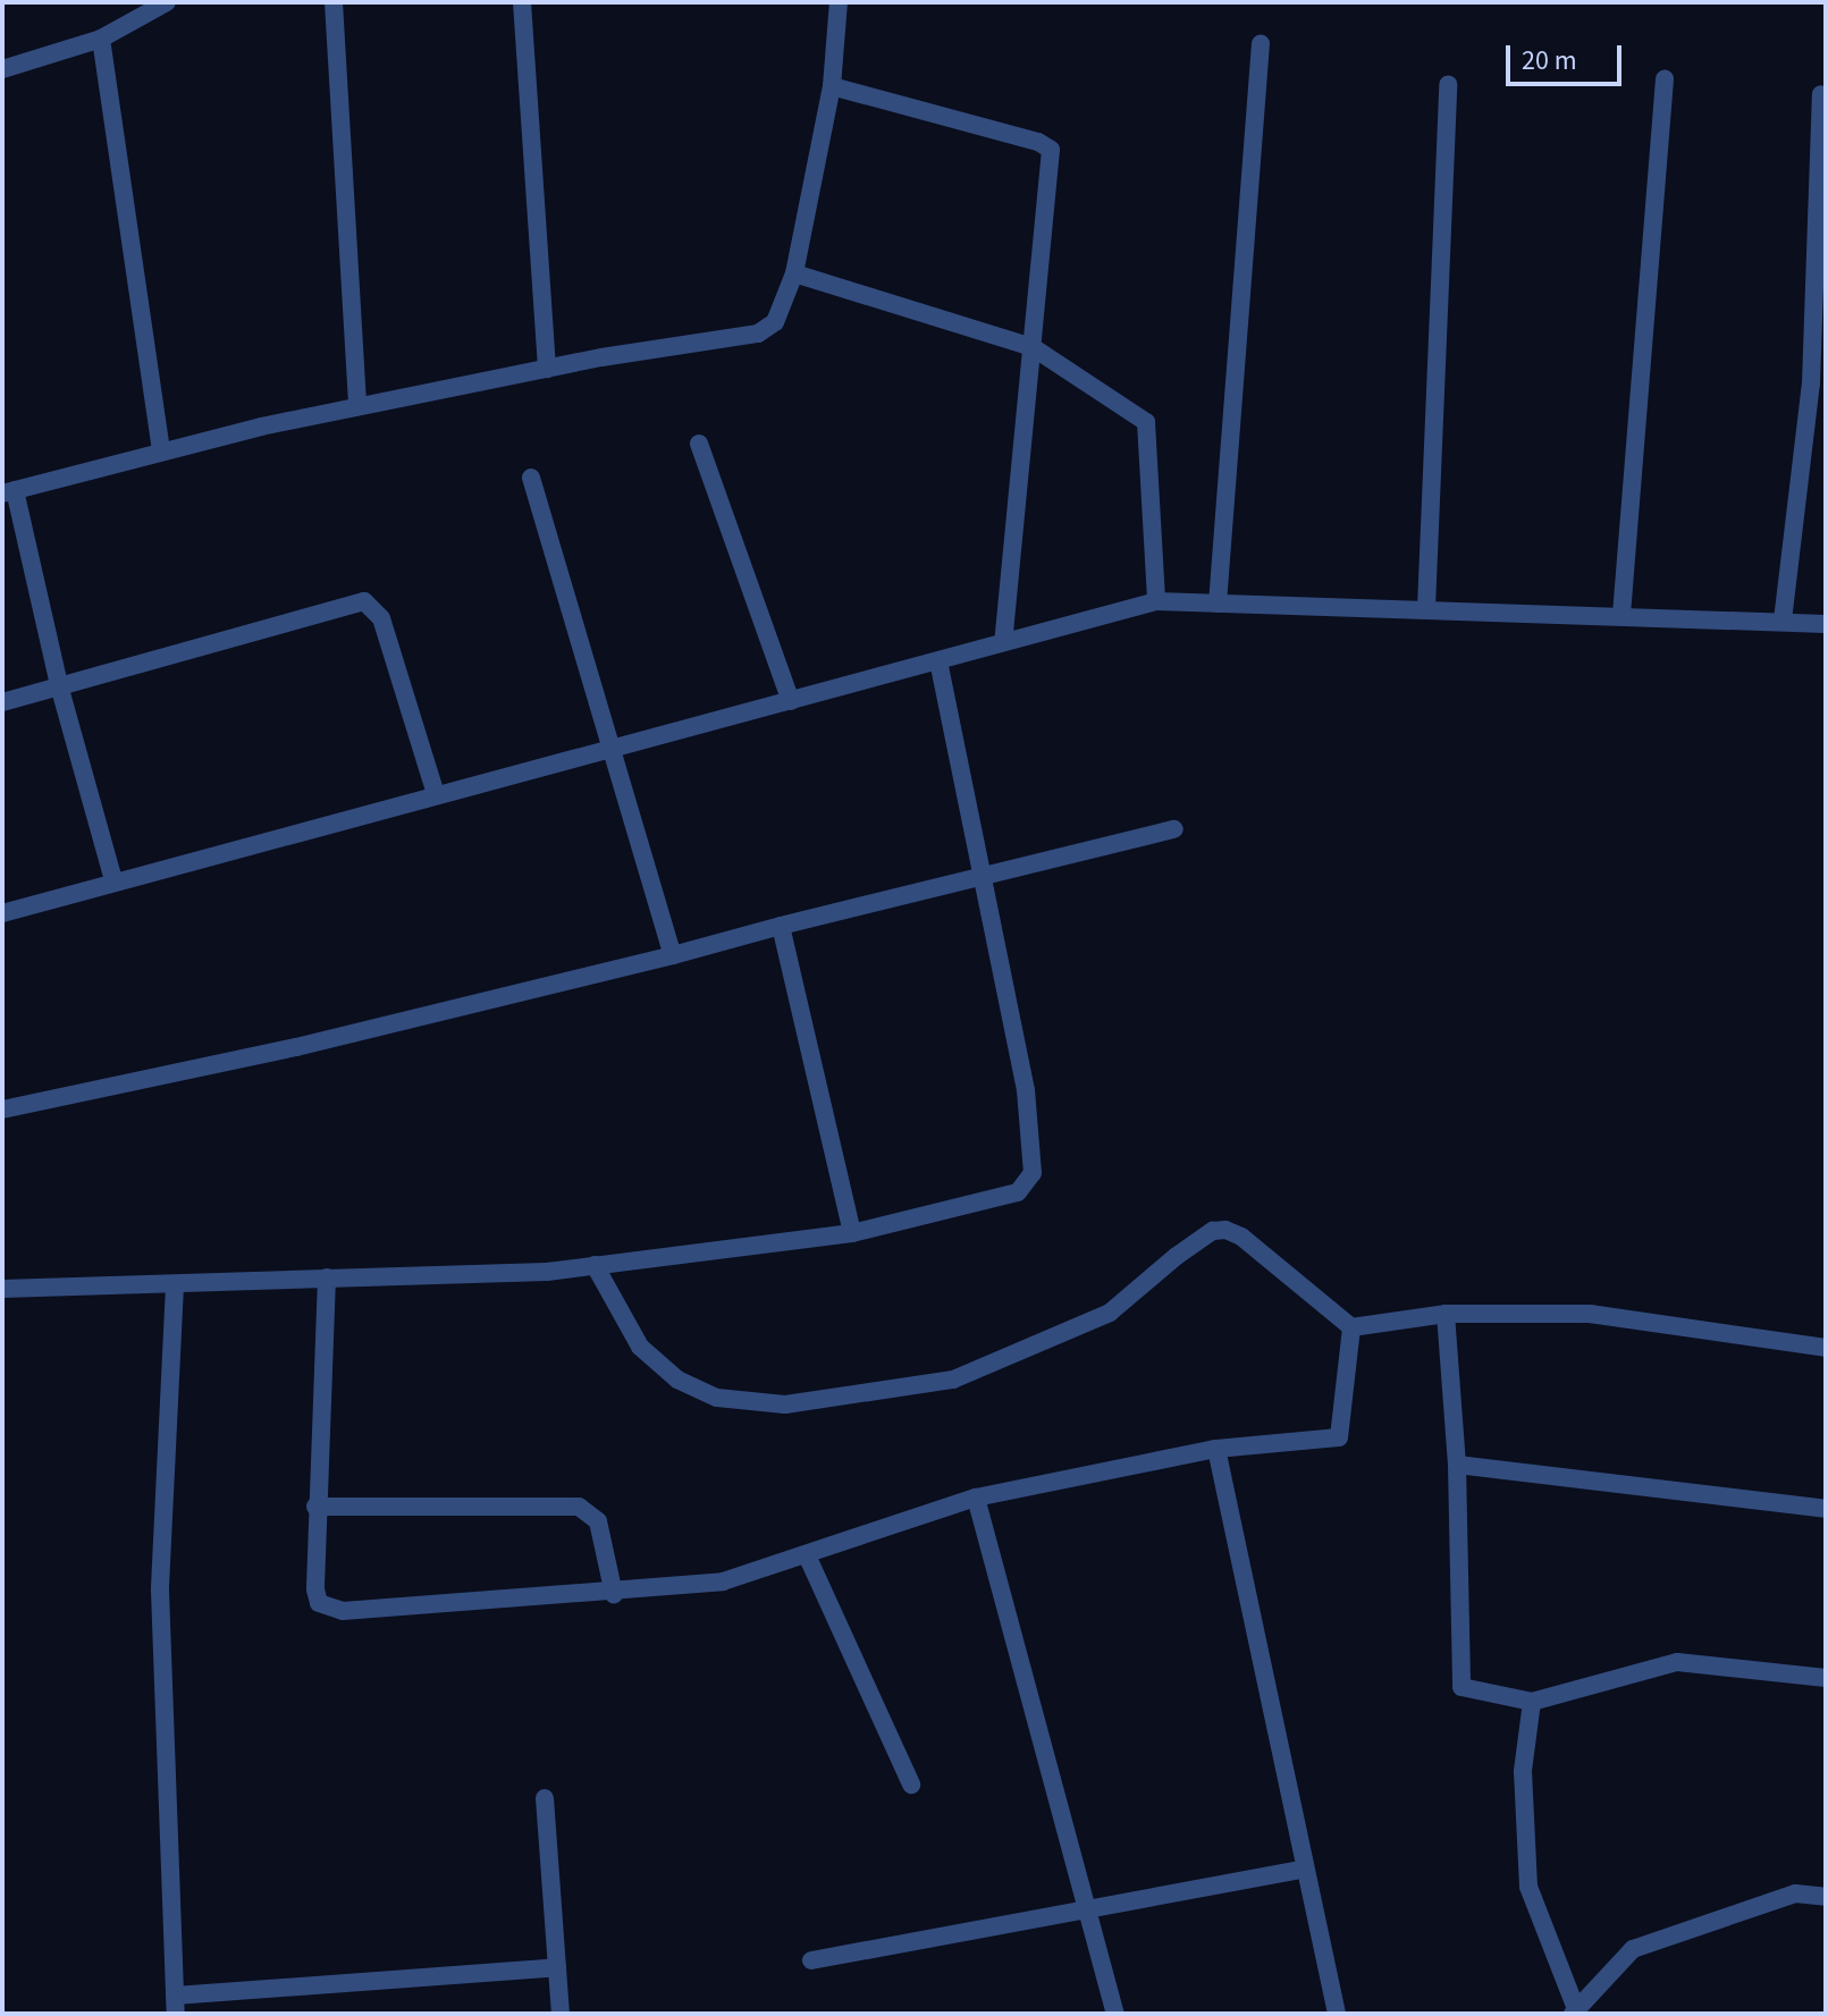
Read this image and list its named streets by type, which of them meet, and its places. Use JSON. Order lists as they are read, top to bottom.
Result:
{
  "scale_bar": "20 m"
}
